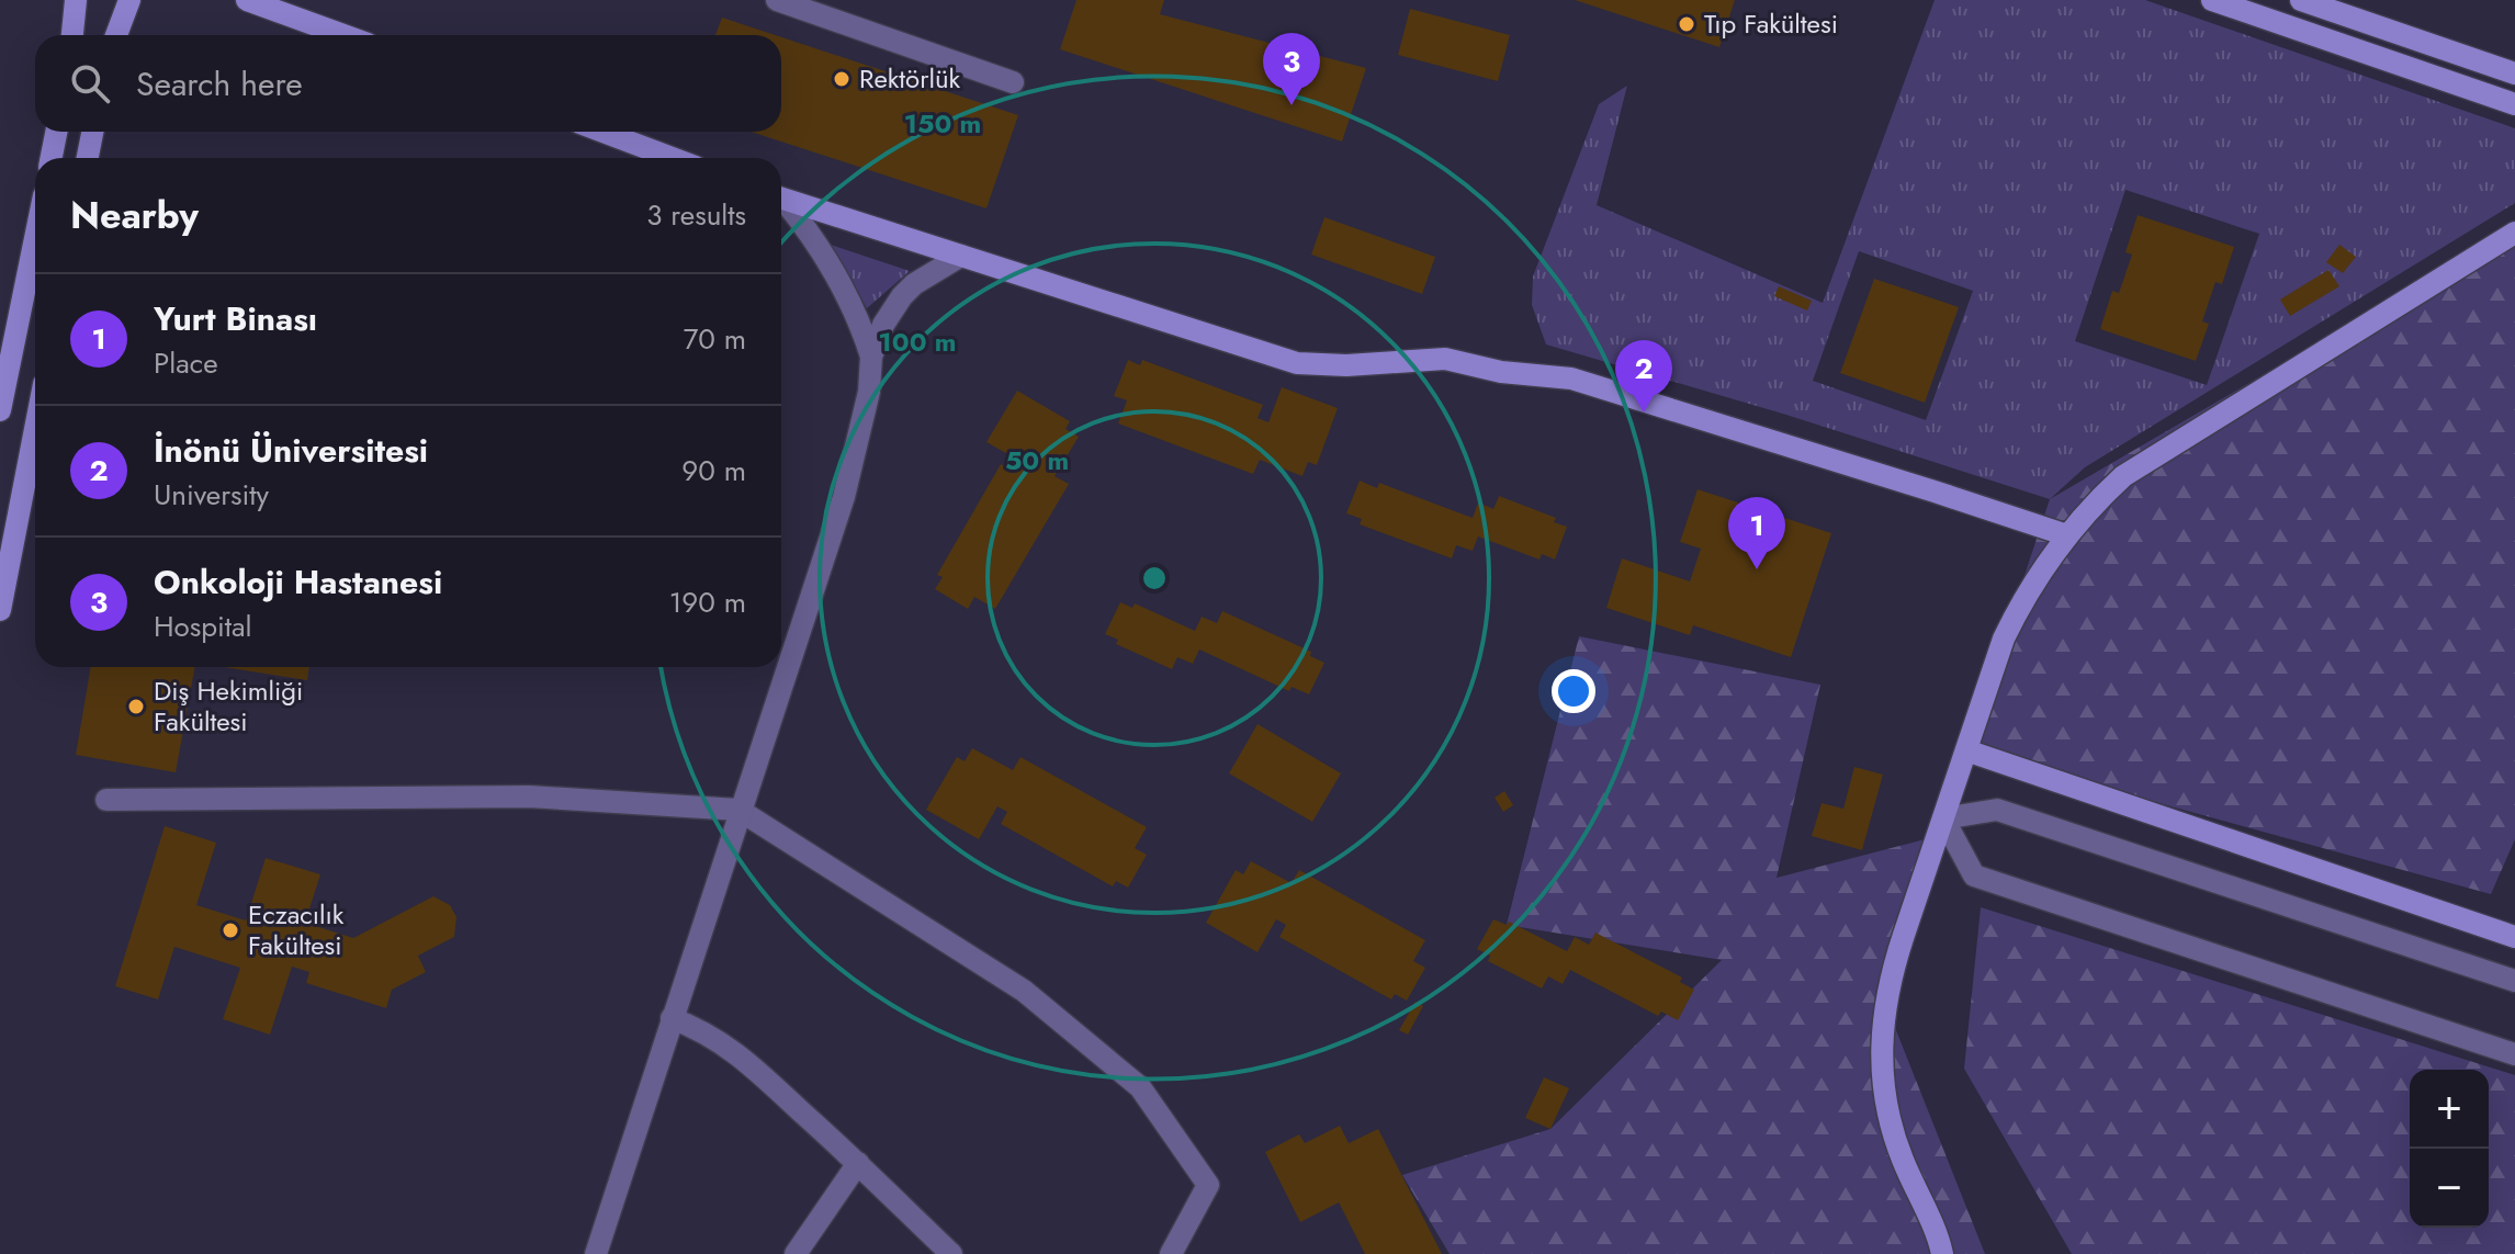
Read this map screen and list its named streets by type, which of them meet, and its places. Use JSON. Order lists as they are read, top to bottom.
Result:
{
  "places": [
    "Tıp Fakültesi",
    "Rektörlük",
    "Diş Hekimliği Fakültesi",
    "Eczacılık Fakültesi"
  ],
  "page": {
    "pins": ["3", "2", "1"],
    "search": "Search here",
    "heading": ["Nearby", "3 results"],
    "list": [
      {
        "mark": "1",
        "name": "Yurt Binası",
        "note": "Place",
        "value": "70 m"
      },
      {
        "mark": "2",
        "name": "İnönü Üniversitesi",
        "note": "University",
        "value": "90 m"
      },
      {
        "mark": "3",
        "name": "Onkoloji Hastanesi",
        "note": "Hospital",
        "value": "190 m"
      }
    ],
    "map_buttons": ["+", "−"]
  },
  "rings": ["150 m", "100 m", "50 m"]
}
